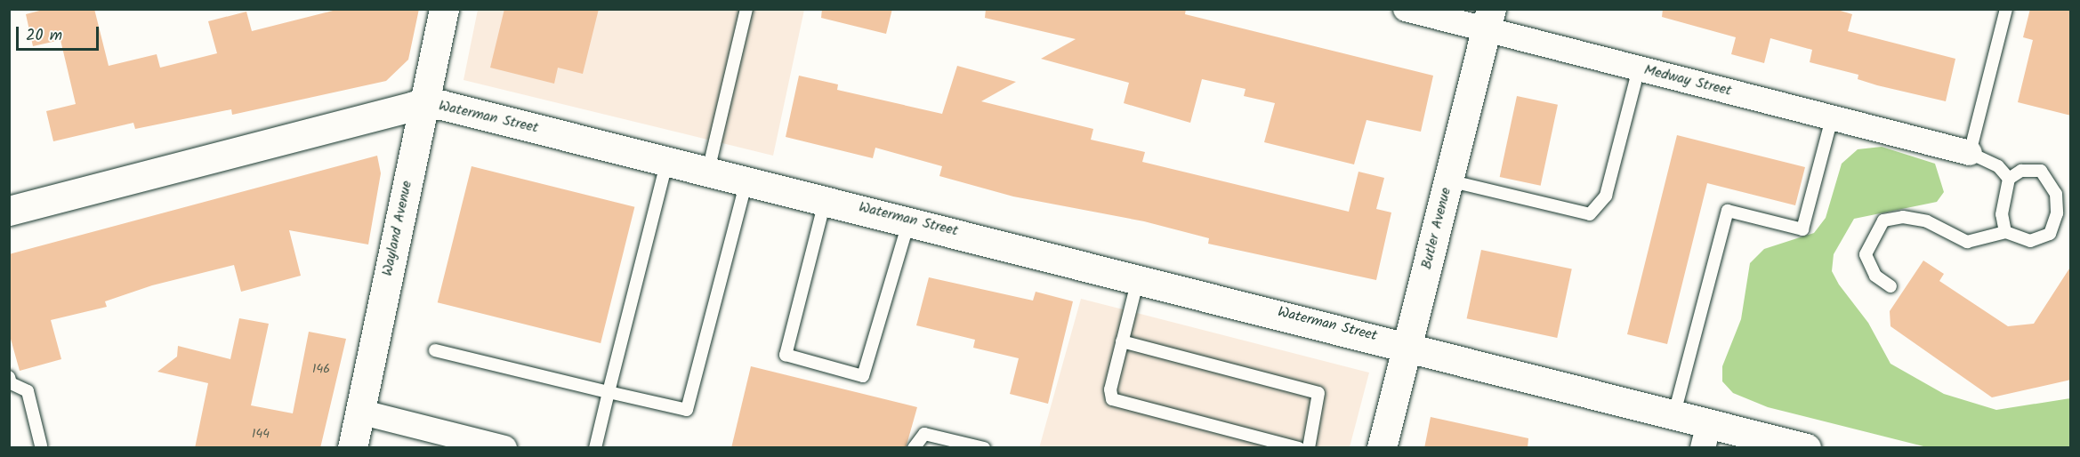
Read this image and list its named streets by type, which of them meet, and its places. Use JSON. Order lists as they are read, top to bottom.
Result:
{
  "streets": {
    "main road": ["Waterman Street", "Wayland Avenue", "Butler Avenue"],
    "street": ["Medway Street"]
  },
  "crossings": [
    ["Medway Street", "Butler Avenue"],
    ["Waterman Street", "Wayland Avenue"],
    ["Waterman Street", "Butler Avenue"]
  ],
  "house_numbers": ["146", "144"],
  "scale_bar": "20 m"
}
